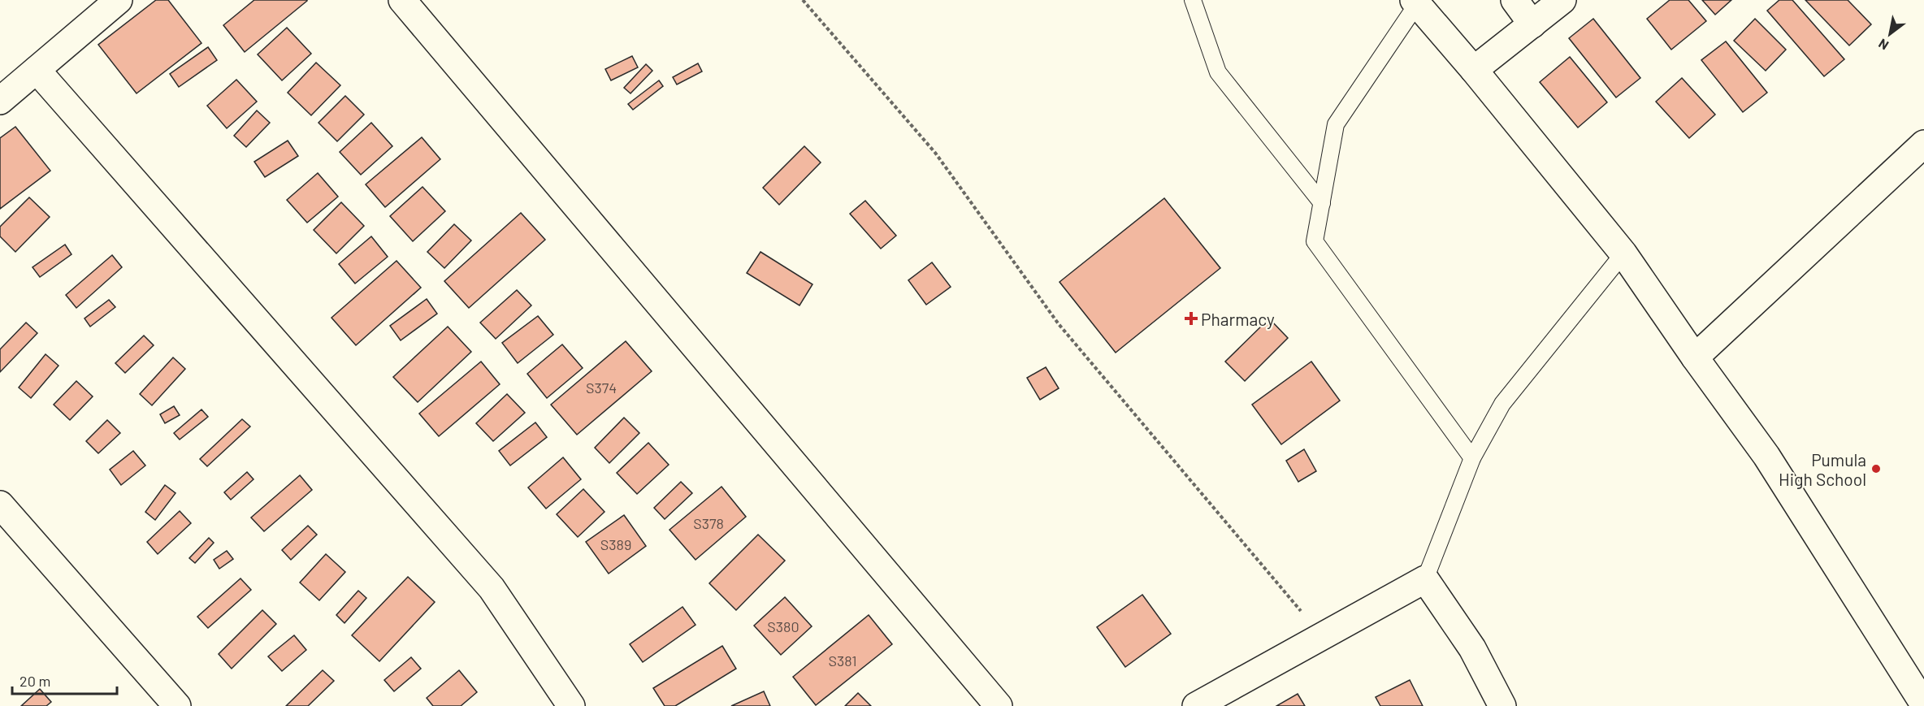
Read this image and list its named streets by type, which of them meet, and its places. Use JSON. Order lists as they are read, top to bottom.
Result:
{
  "places": {
    "health": ["Pharmacy"],
    "other": ["Pumula High School"]
  },
  "house_numbers": [
    "S374",
    "S378",
    "S389",
    "S380",
    "S381"
  ],
  "scale_bar": "20 m",
  "north": "bottom left"
}
